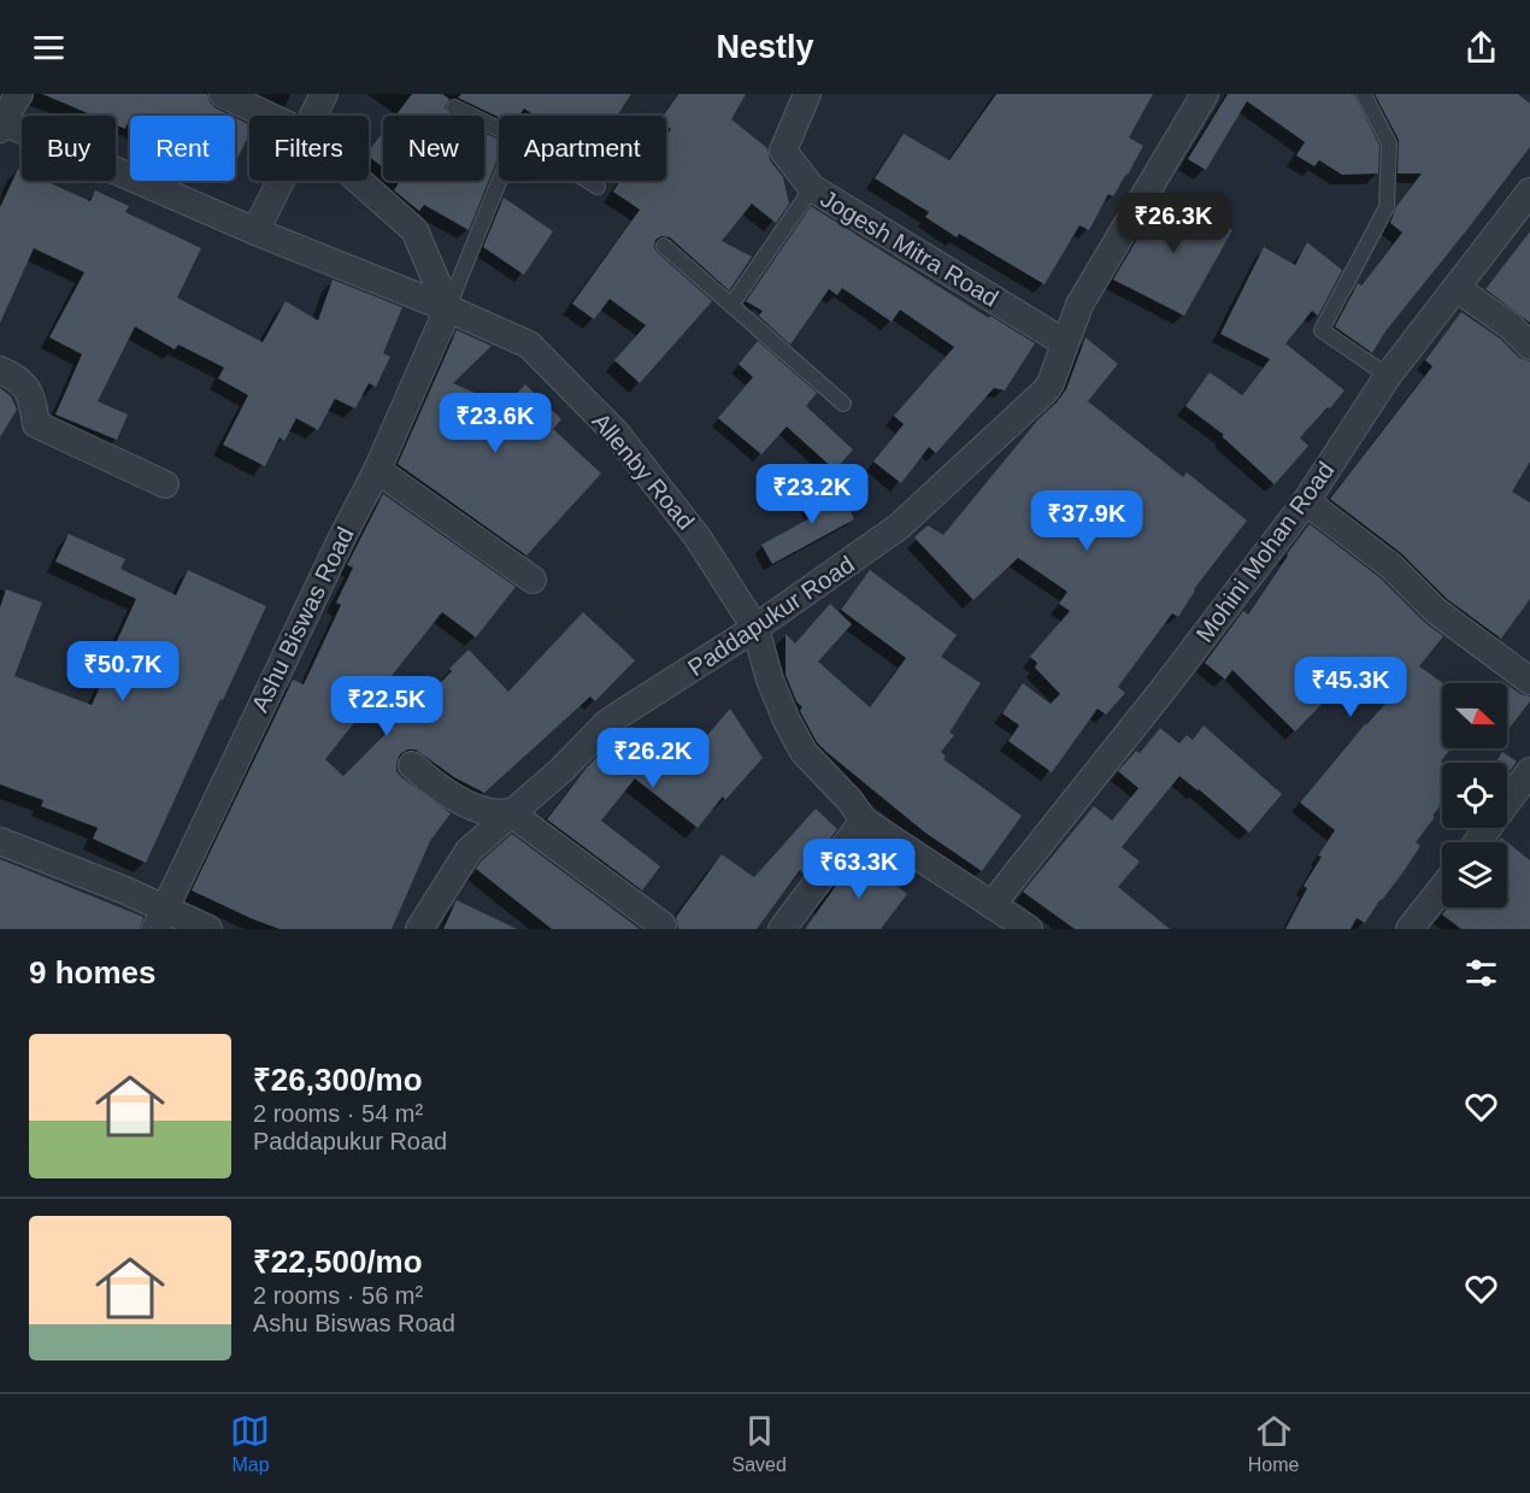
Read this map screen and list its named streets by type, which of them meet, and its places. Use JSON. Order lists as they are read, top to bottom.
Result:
{
  "streets": {
    "street": [
      "Jogesh Mitra Road",
      "Allenby Road",
      "Mohini Mohan Road",
      "Paddapukur Road",
      "Ashu Biswas Road"
    ]
  },
  "crossings": [
    ["Jogesh Mitra Road", "Paddapukur Road"],
    ["Allenby Road", "Mohini Mohan Road"],
    ["Allenby Road", "Paddapukur Road"],
    ["Allenby Road", "Ashu Biswas Road"]
  ],
  "north": "right",
  "page": {
    "header": "Nestly",
    "chip": [
      "Buy",
      "Rent",
      "Filters",
      "New",
      "Apartment"
    ],
    "price": [
      "₹26.3K",
      "₹23.6K",
      "₹23.2K",
      "₹37.9K",
      "₹50.7K",
      "₹45.3K",
      "₹22.5K",
      "₹26.2K",
      "₹63.3K"
    ],
    "heading": "9 homes",
    "list": [
      {
        "name": "₹26,300/mo",
        "note": "2 rooms · 54 m² · Paddapukur Road"
      },
      {
        "name": "₹22,500/mo",
        "note": "2 rooms · 56 m² · Ashu Biswas Road"
      }
    ],
    "tabs": ["Map", "Saved", "Home"]
  }
}
